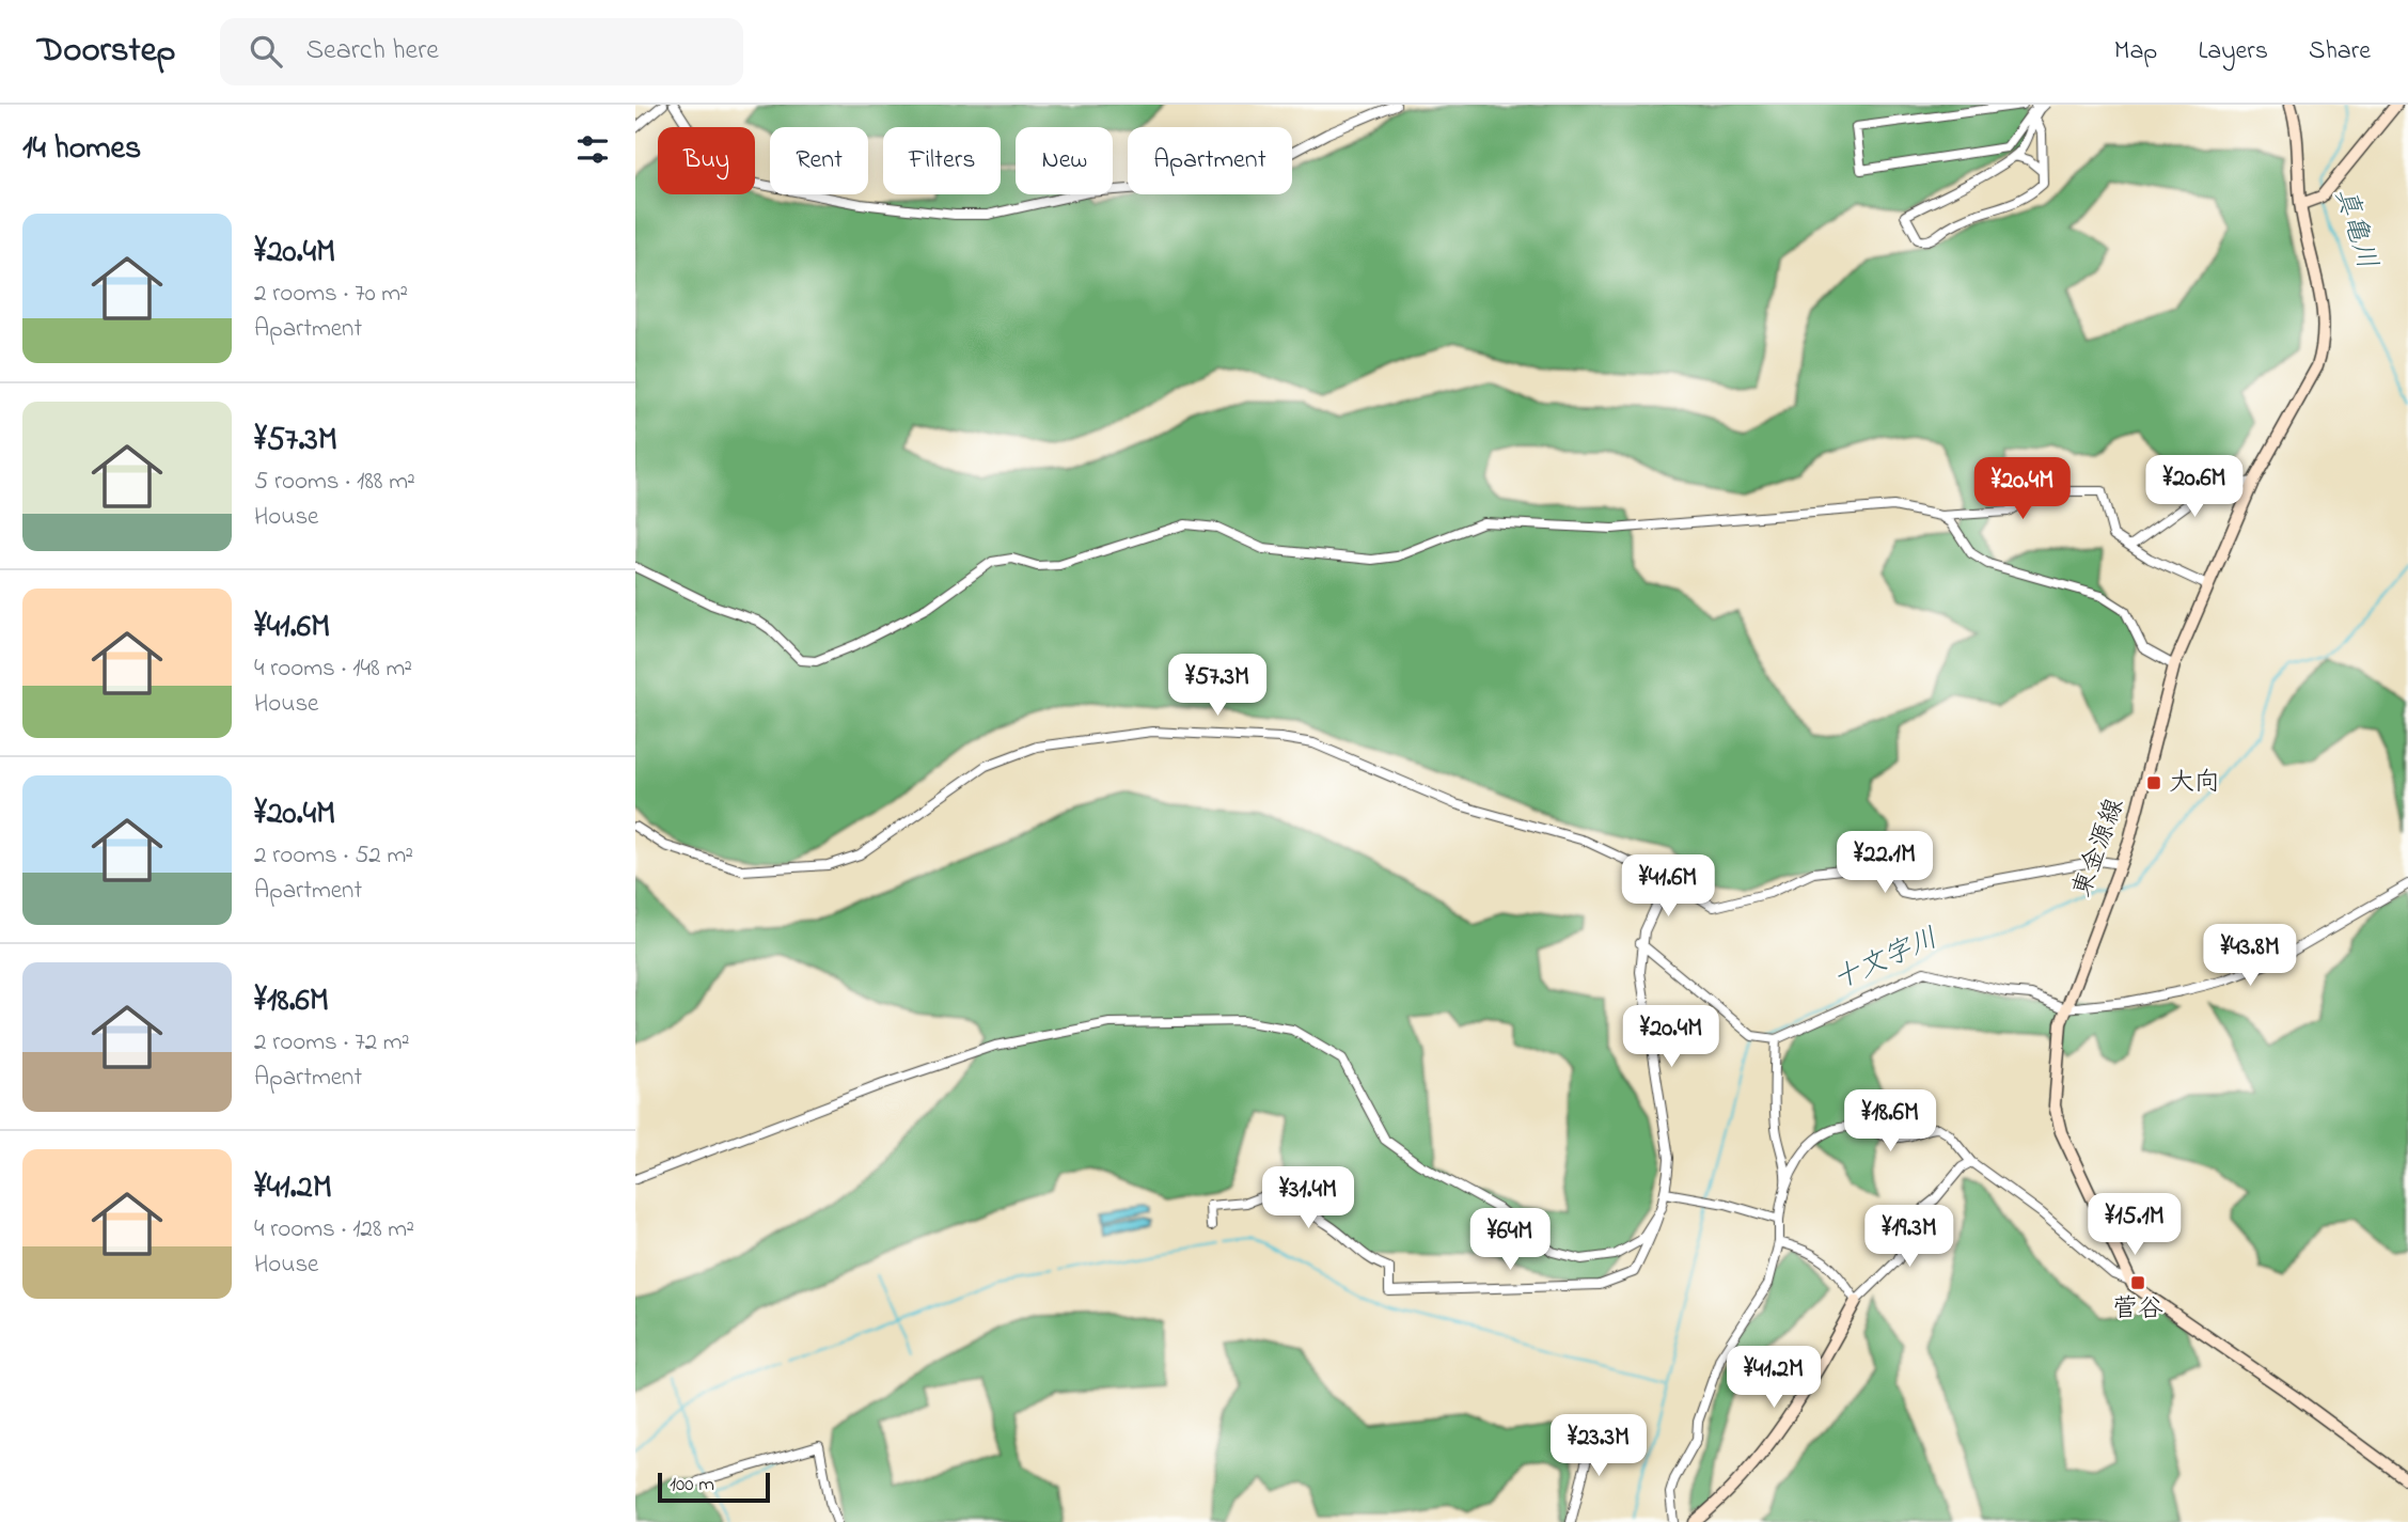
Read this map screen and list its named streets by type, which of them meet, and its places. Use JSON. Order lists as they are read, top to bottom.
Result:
{
  "streets": {
    "main road": ["東金源線"]
  },
  "water": ["真亀川", "十文字川"],
  "places": {
    "transit": ["大向", "菅谷"]
  },
  "scale_bar": "100 m",
  "page": {
    "header": "Doorstep",
    "search": "Search here",
    "nav": ["Map", "Layers", "Share"],
    "heading": "14 homes",
    "chip": [
      "Buy",
      "Rent",
      "Filters",
      "New",
      "Apartment"
    ],
    "list": [
      {
        "name": "¥20.4M",
        "note": "2 rooms · 70 m² · Apartment"
      },
      {
        "name": "¥57.3M",
        "note": "5 rooms · 188 m² · House"
      },
      {
        "name": "¥41.6M",
        "note": "4 rooms · 148 m² · House"
      },
      {
        "name": "¥20.4M",
        "note": "2 rooms · 52 m² · Apartment"
      },
      {
        "name": "¥18.6M",
        "note": "2 rooms · 72 m² · Apartment"
      },
      {
        "name": "¥41.2M",
        "note": "4 rooms · 128 m² · House"
      }
    ],
    "price": [
      "¥20.6M",
      "¥20.4M",
      "¥57.3M",
      "¥22.1M",
      "¥41.6M",
      "¥43.8M",
      "¥20.4M",
      "¥18.6M",
      "¥31.4M",
      "¥15.1M",
      "¥19.3M",
      "¥64M",
      "¥41.2M",
      "¥23.3M"
    ],
    "scale": "100 m"
  }
}
